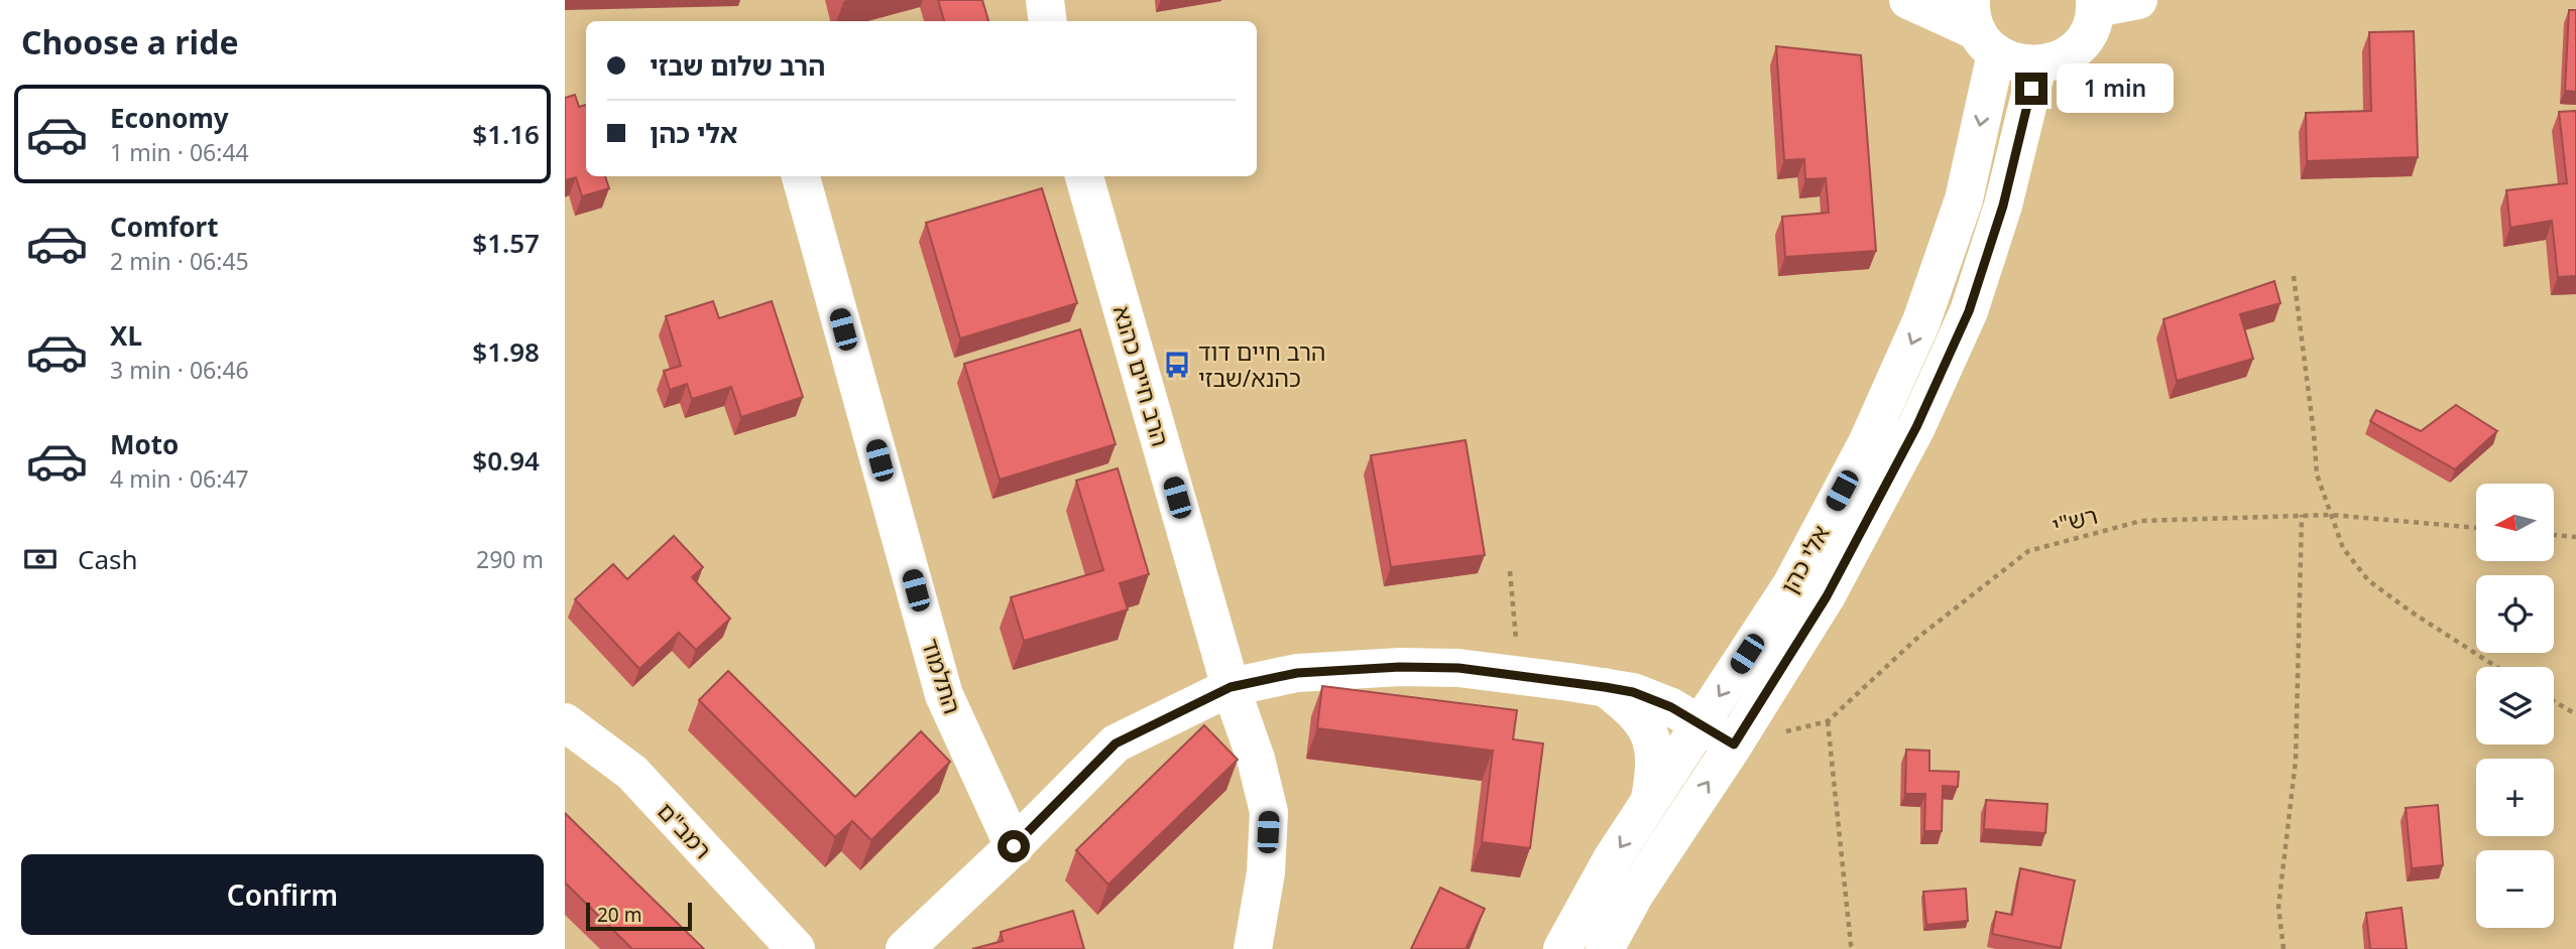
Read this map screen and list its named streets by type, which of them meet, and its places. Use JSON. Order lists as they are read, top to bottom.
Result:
{
  "streets": {
    "street": [
      "הרב חיים כהנא",
      "אלי כהן",
      "התלמוד",
      "רמב\"ם"
    ],
    "path": ["רש\"י"]
  },
  "crossings": [
    ["רש\"י", "אלי כהן"]
  ],
  "places": {
    "bus stop": ["הרב חיים דוד כהנא/שבזי"]
  },
  "scale_bar": "20 m",
  "north": "left",
  "page": {
    "heading": "Choose a ride",
    "banner": ["הרב שלום שבזי", "אלי כהן"],
    "bubble": "1 min",
    "list": [
      {
        "name": "Economy",
        "note": "1 min · 06:44",
        "value": "$1.16"
      },
      {
        "name": "Comfort",
        "note": "2 min · 06:45",
        "value": "$1.57"
      },
      {
        "name": "XL",
        "note": "3 min · 06:46",
        "value": "$1.98"
      },
      {
        "name": "Moto",
        "note": "4 min · 06:47",
        "value": "$0.94"
      }
    ],
    "map_buttons": ["+", "−"],
    "pay": ["Cash", "290 m"],
    "buttons": "Confirm",
    "scale": "20 m"
  }
}
